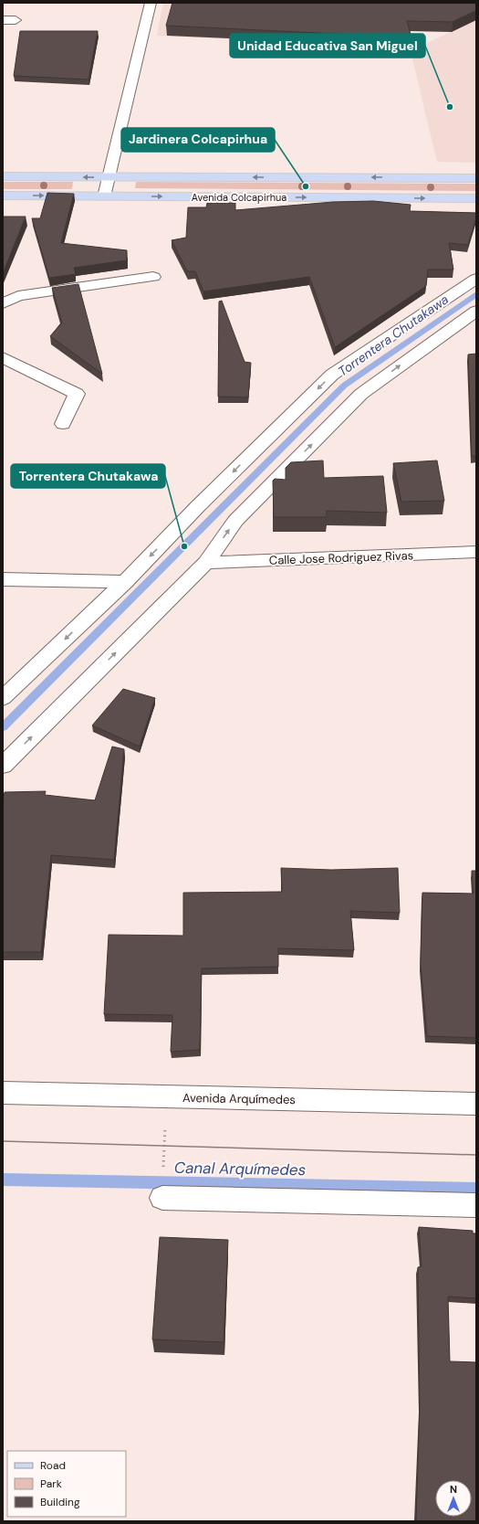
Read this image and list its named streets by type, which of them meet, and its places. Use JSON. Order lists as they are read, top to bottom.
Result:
{
  "streets": {
    "main road": ["Avenida Colcapirhua"],
    "street": ["Calle Jose Rodriguez Rivas", "Avenida Arquímedes"]
  },
  "water": ["Torrentera Chutakawa", "Canal Arquímedes"],
  "places": ["Unidad Educativa San Miguel", "Jardinera Colcapirhua", "Torrentera Chutakawa"],
  "legend": ["Road", "Park", "Building"],
  "north": "top"
}
